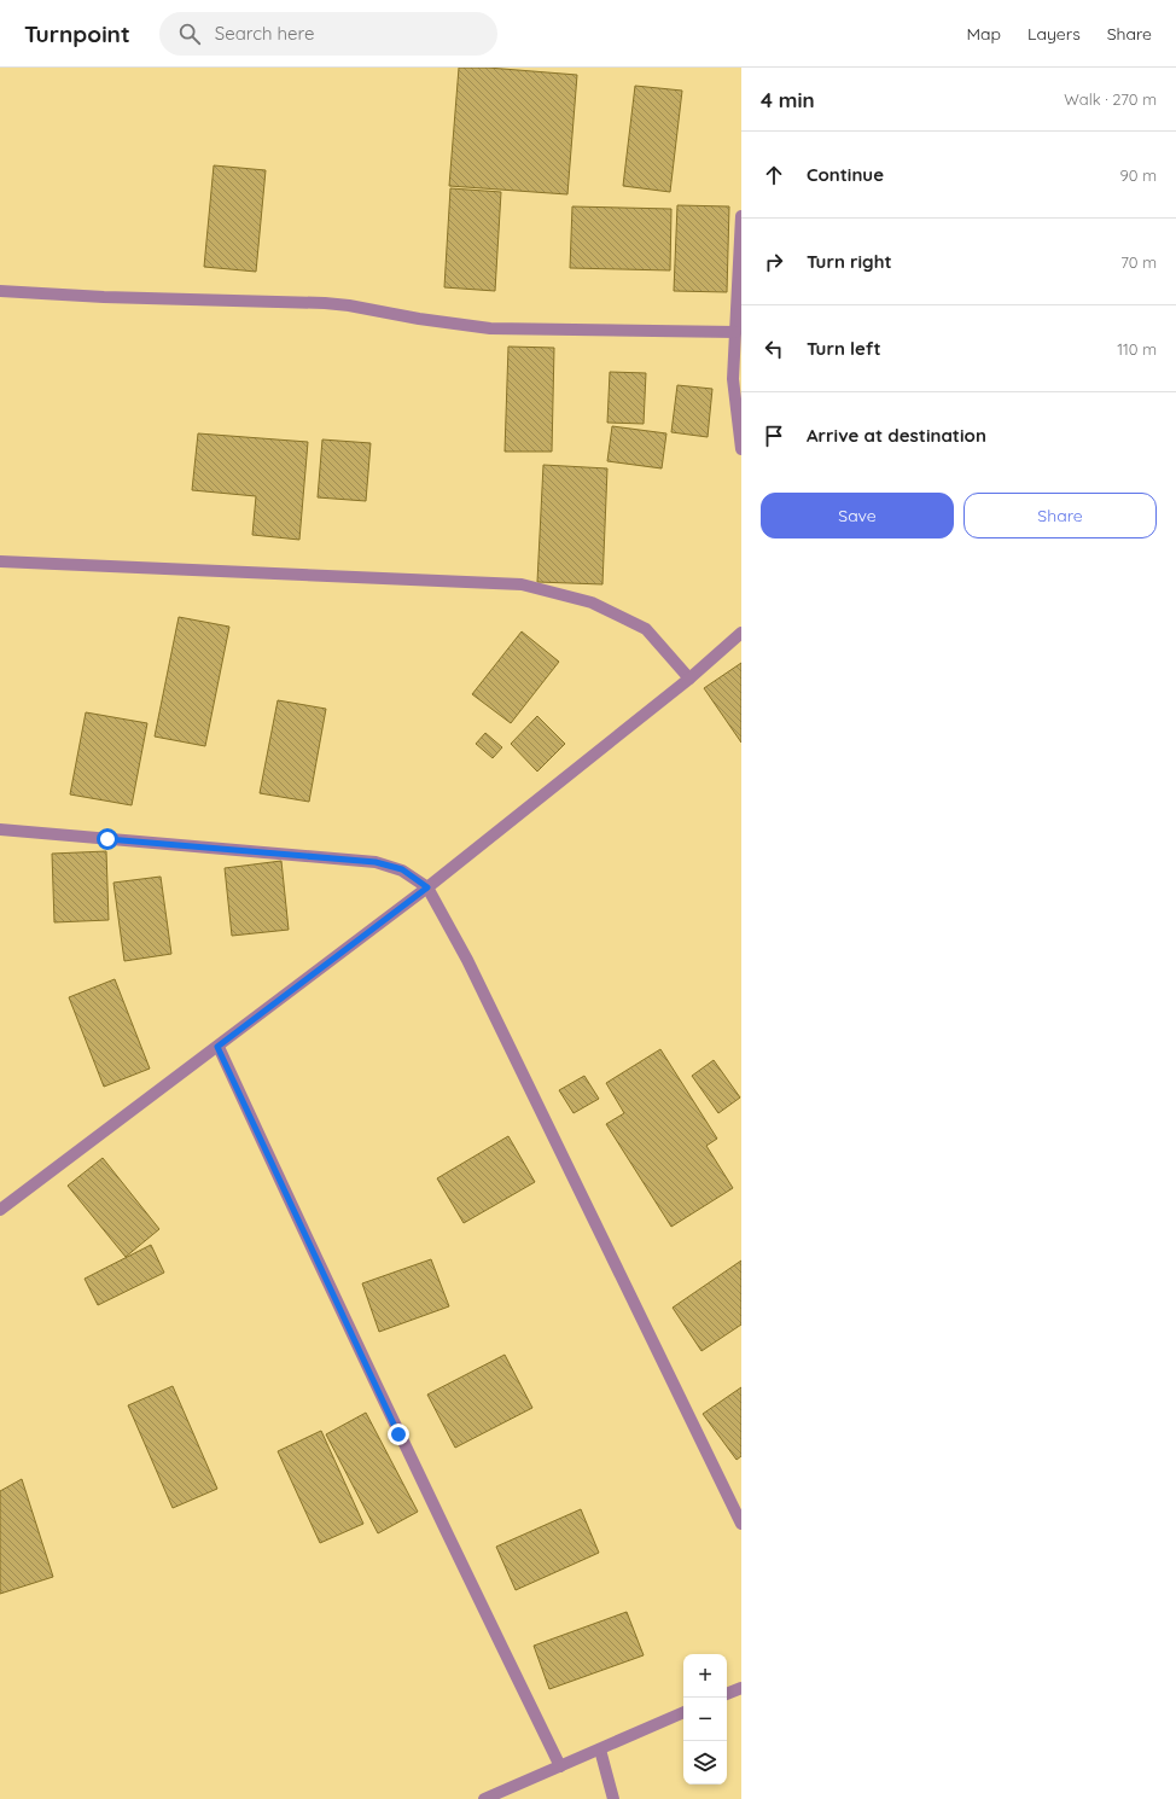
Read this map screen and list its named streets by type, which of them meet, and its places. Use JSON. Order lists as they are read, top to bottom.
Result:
{
  "page": {
    "header": "Turnpoint",
    "search": "Search here",
    "nav": ["Map", "Layers", "Share"],
    "heading": ["4 min", "Walk · 270 m"],
    "list": [
      ["Continue", "90 m"],
      ["Turn right", "70 m"],
      ["Turn left", "110 m"],
      "Arrive at destination"
    ],
    "buttons": ["Save", "Share"],
    "map_buttons": ["+", "−"]
  }
}
